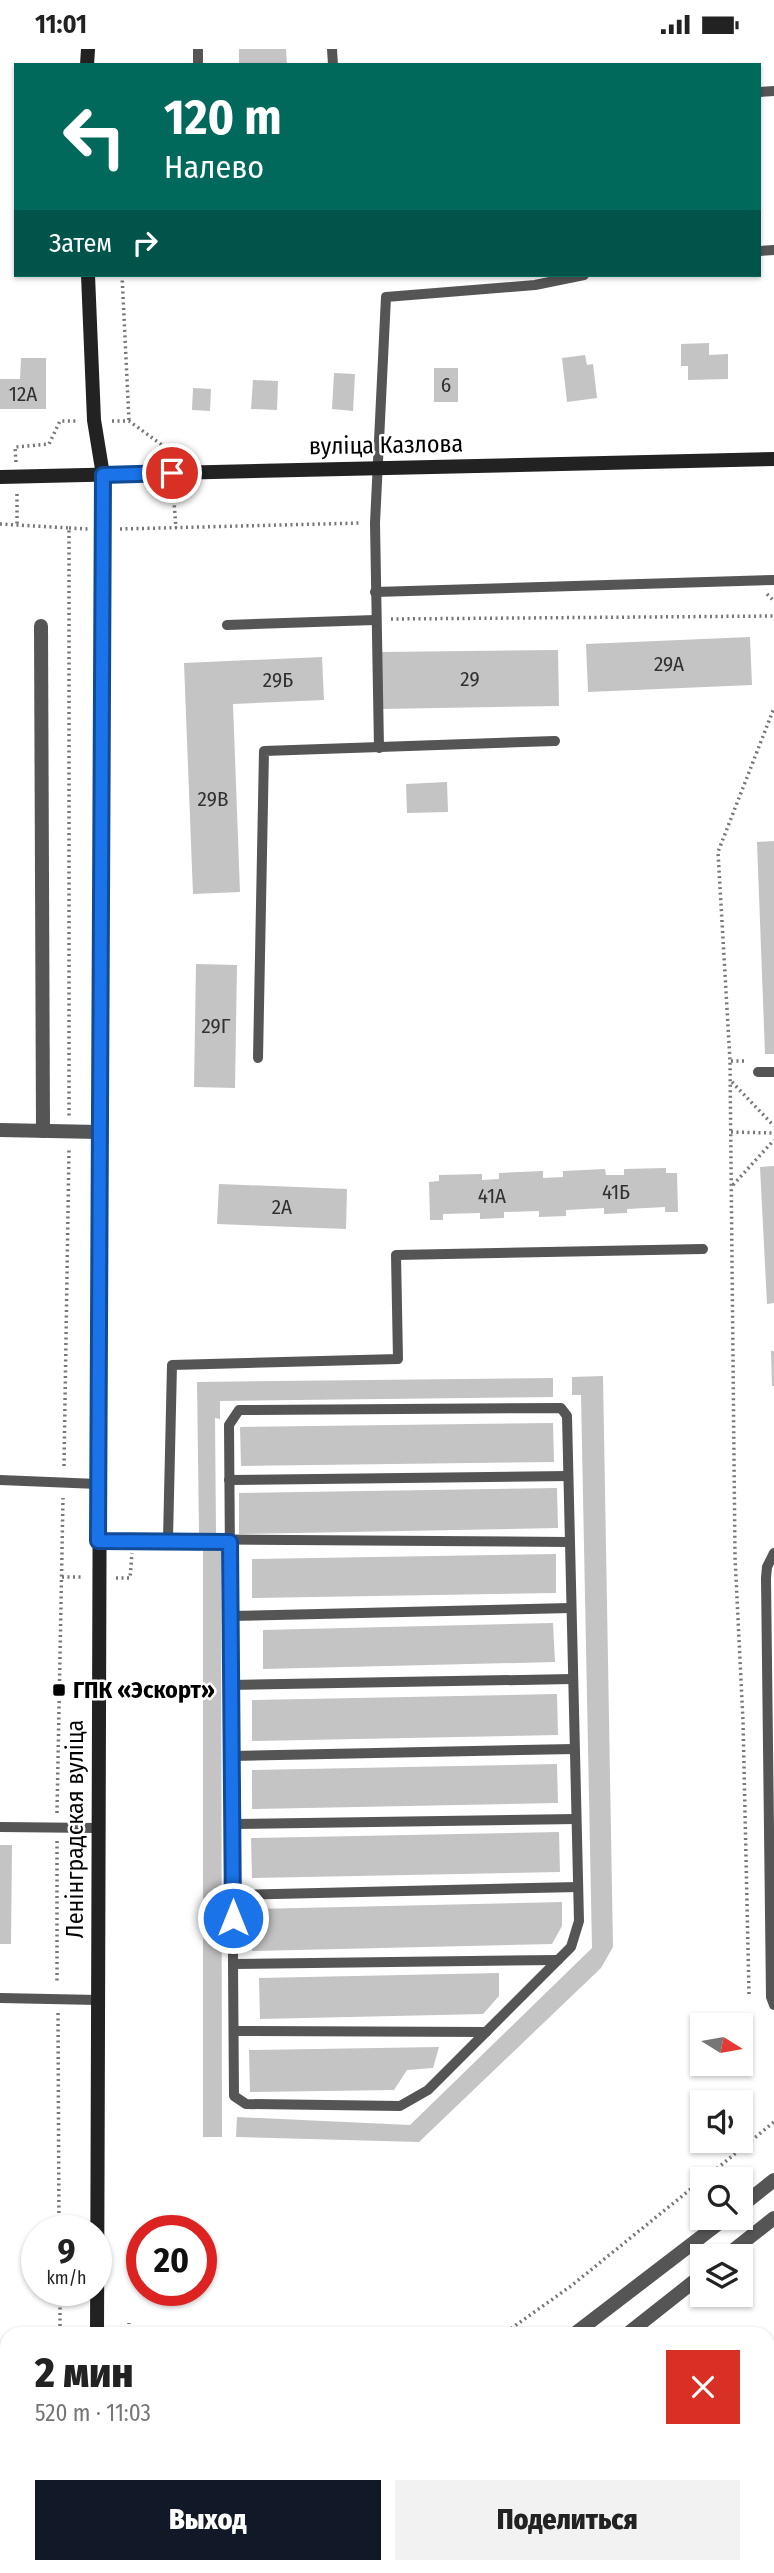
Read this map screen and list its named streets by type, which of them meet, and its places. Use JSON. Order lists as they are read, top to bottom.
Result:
{
  "streets": {
    "main road": ["вуліца Казлова", "Ленінградская вуліца"]
  },
  "crossings": [
    ["вуліца Казлова", "Ленінградская вуліца"]
  ],
  "places": {
    "transit": ["ГПК «Эскорт»"]
  },
  "house_numbers": [
    "6",
    "12А",
    "29А",
    "29",
    "29Б",
    "29В",
    "29Г",
    "41Б",
    "41А",
    "2А"
  ],
  "north": "right",
  "page": {
    "status": "11:01",
    "turn": ["120 m", "Налево"],
    "then": "Затем",
    "speed": "9 km/h",
    "limit": "20",
    "heading": ["2 мин", "520 m · 11:03"],
    "buttons": ["Выход", "Поделиться"]
  }
}
